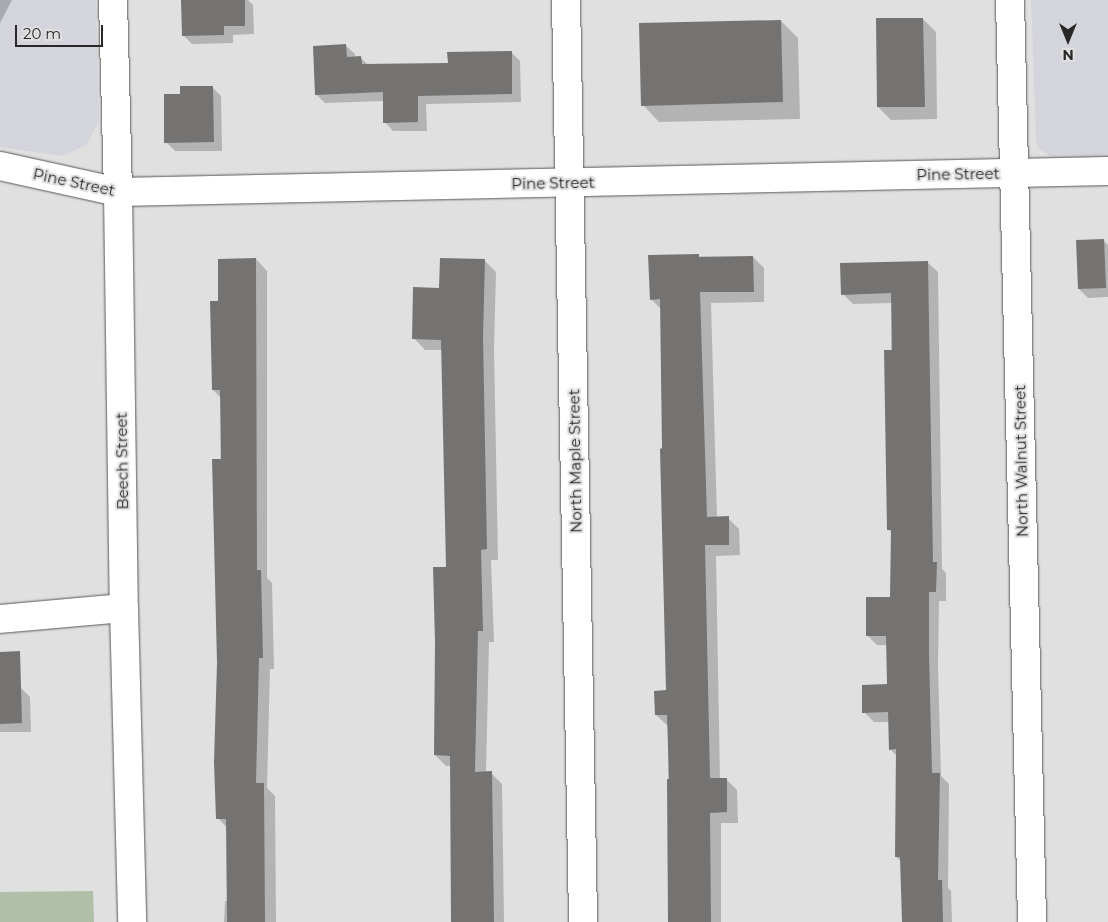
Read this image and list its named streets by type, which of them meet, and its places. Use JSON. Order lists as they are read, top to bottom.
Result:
{
  "streets": {
    "street": [
      "Pine Street",
      "Beech Street",
      "North Maple Street",
      "North Walnut Street"
    ]
  },
  "crossings": [
    ["Pine Street", "Beech Street"],
    ["Pine Street", "North Maple Street"],
    ["Pine Street", "North Walnut Street"]
  ],
  "scale_bar": "20 m",
  "north": "bottom"
}
